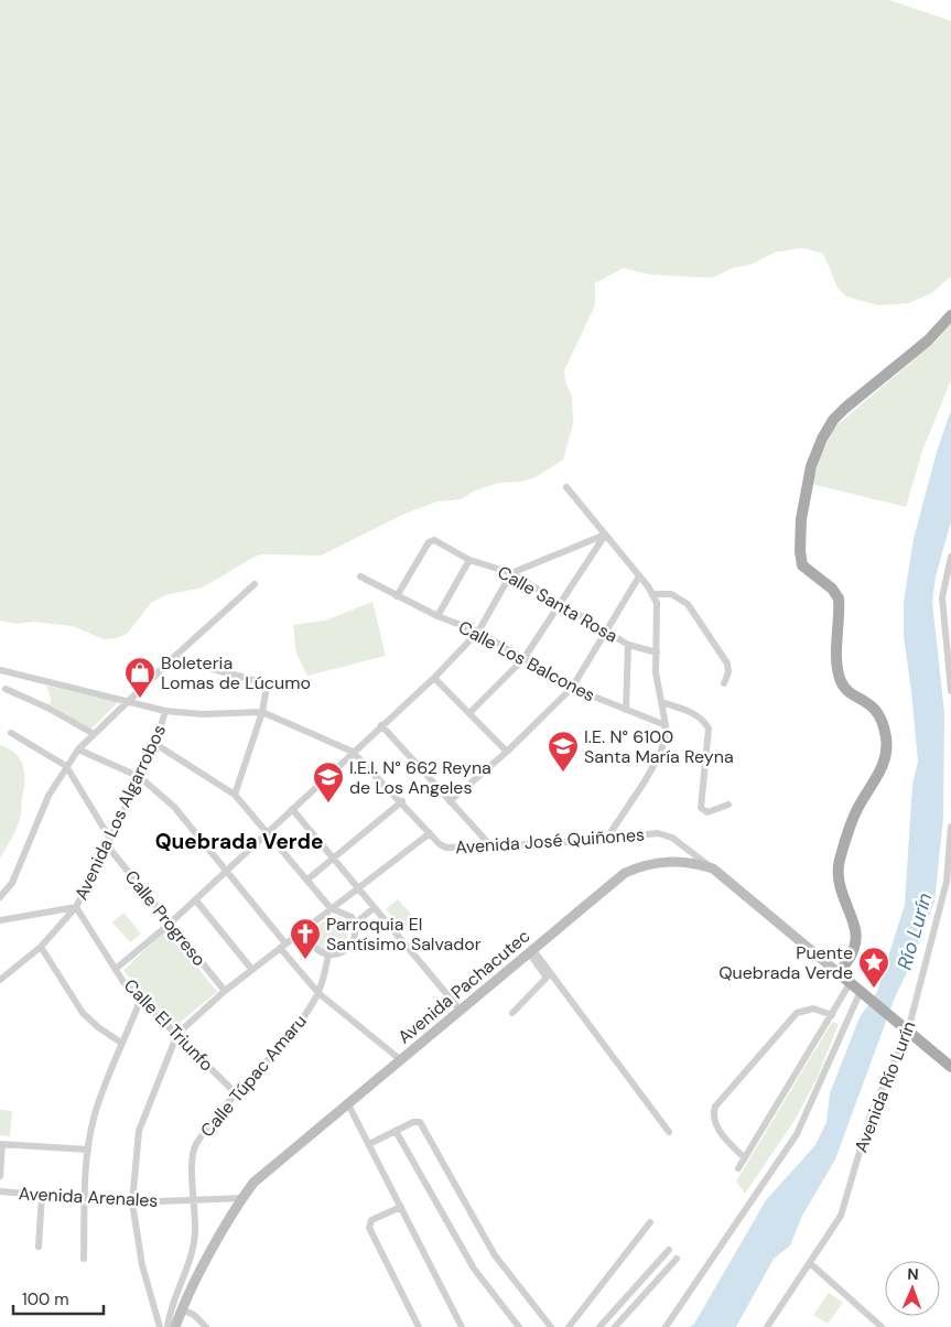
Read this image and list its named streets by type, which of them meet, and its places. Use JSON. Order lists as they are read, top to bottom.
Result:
{
  "streets": {
    "main road": ["Avenida Pachacutec"],
    "street": [
      "Calle Santa Rosa",
      "Calle Los Balcones",
      "Avenida Los Algarrobos",
      "Avenida José Quiñones",
      "Calle Progreso",
      "Calle El Triunfo",
      "Calle Túpac Amaru",
      "Avenida Río Lurín",
      "Avenida Arenales"
    ]
  },
  "crossings": [
    ["Calle Santa Rosa", "Calle Los Balcones"],
    ["Avenida Los Algarrobos", "Avenida José Quiñones"],
    ["Avenida Los Algarrobos", "Calle Progreso"],
    ["Avenida Los Algarrobos", "Calle El Triunfo"],
    ["Avenida José Quiñones", "Avenida Pachacutec"],
    ["Avenida Pachacutec", "Avenida Arenales"],
    ["Calle El Triunfo", "Calle Túpac Amaru"],
    ["Calle Túpac Amaru", "Avenida Arenales"]
  ],
  "districts": ["Quebrada Verde"],
  "water": ["Río Lurín"],
  "places": {
    "shop": ["Boleteria Lomas de Lúcumo"],
    "school or university": ["I.E. N° 6100 Santa María Reyna", "I.E.I. N° 662 Reyna de Los Angeles"],
    "church": ["Parroquia El Santísimo Salvador"],
    "place": ["Puente Quebrada Verde"]
  },
  "scale_bar": "100 m",
  "north": "top"
}
